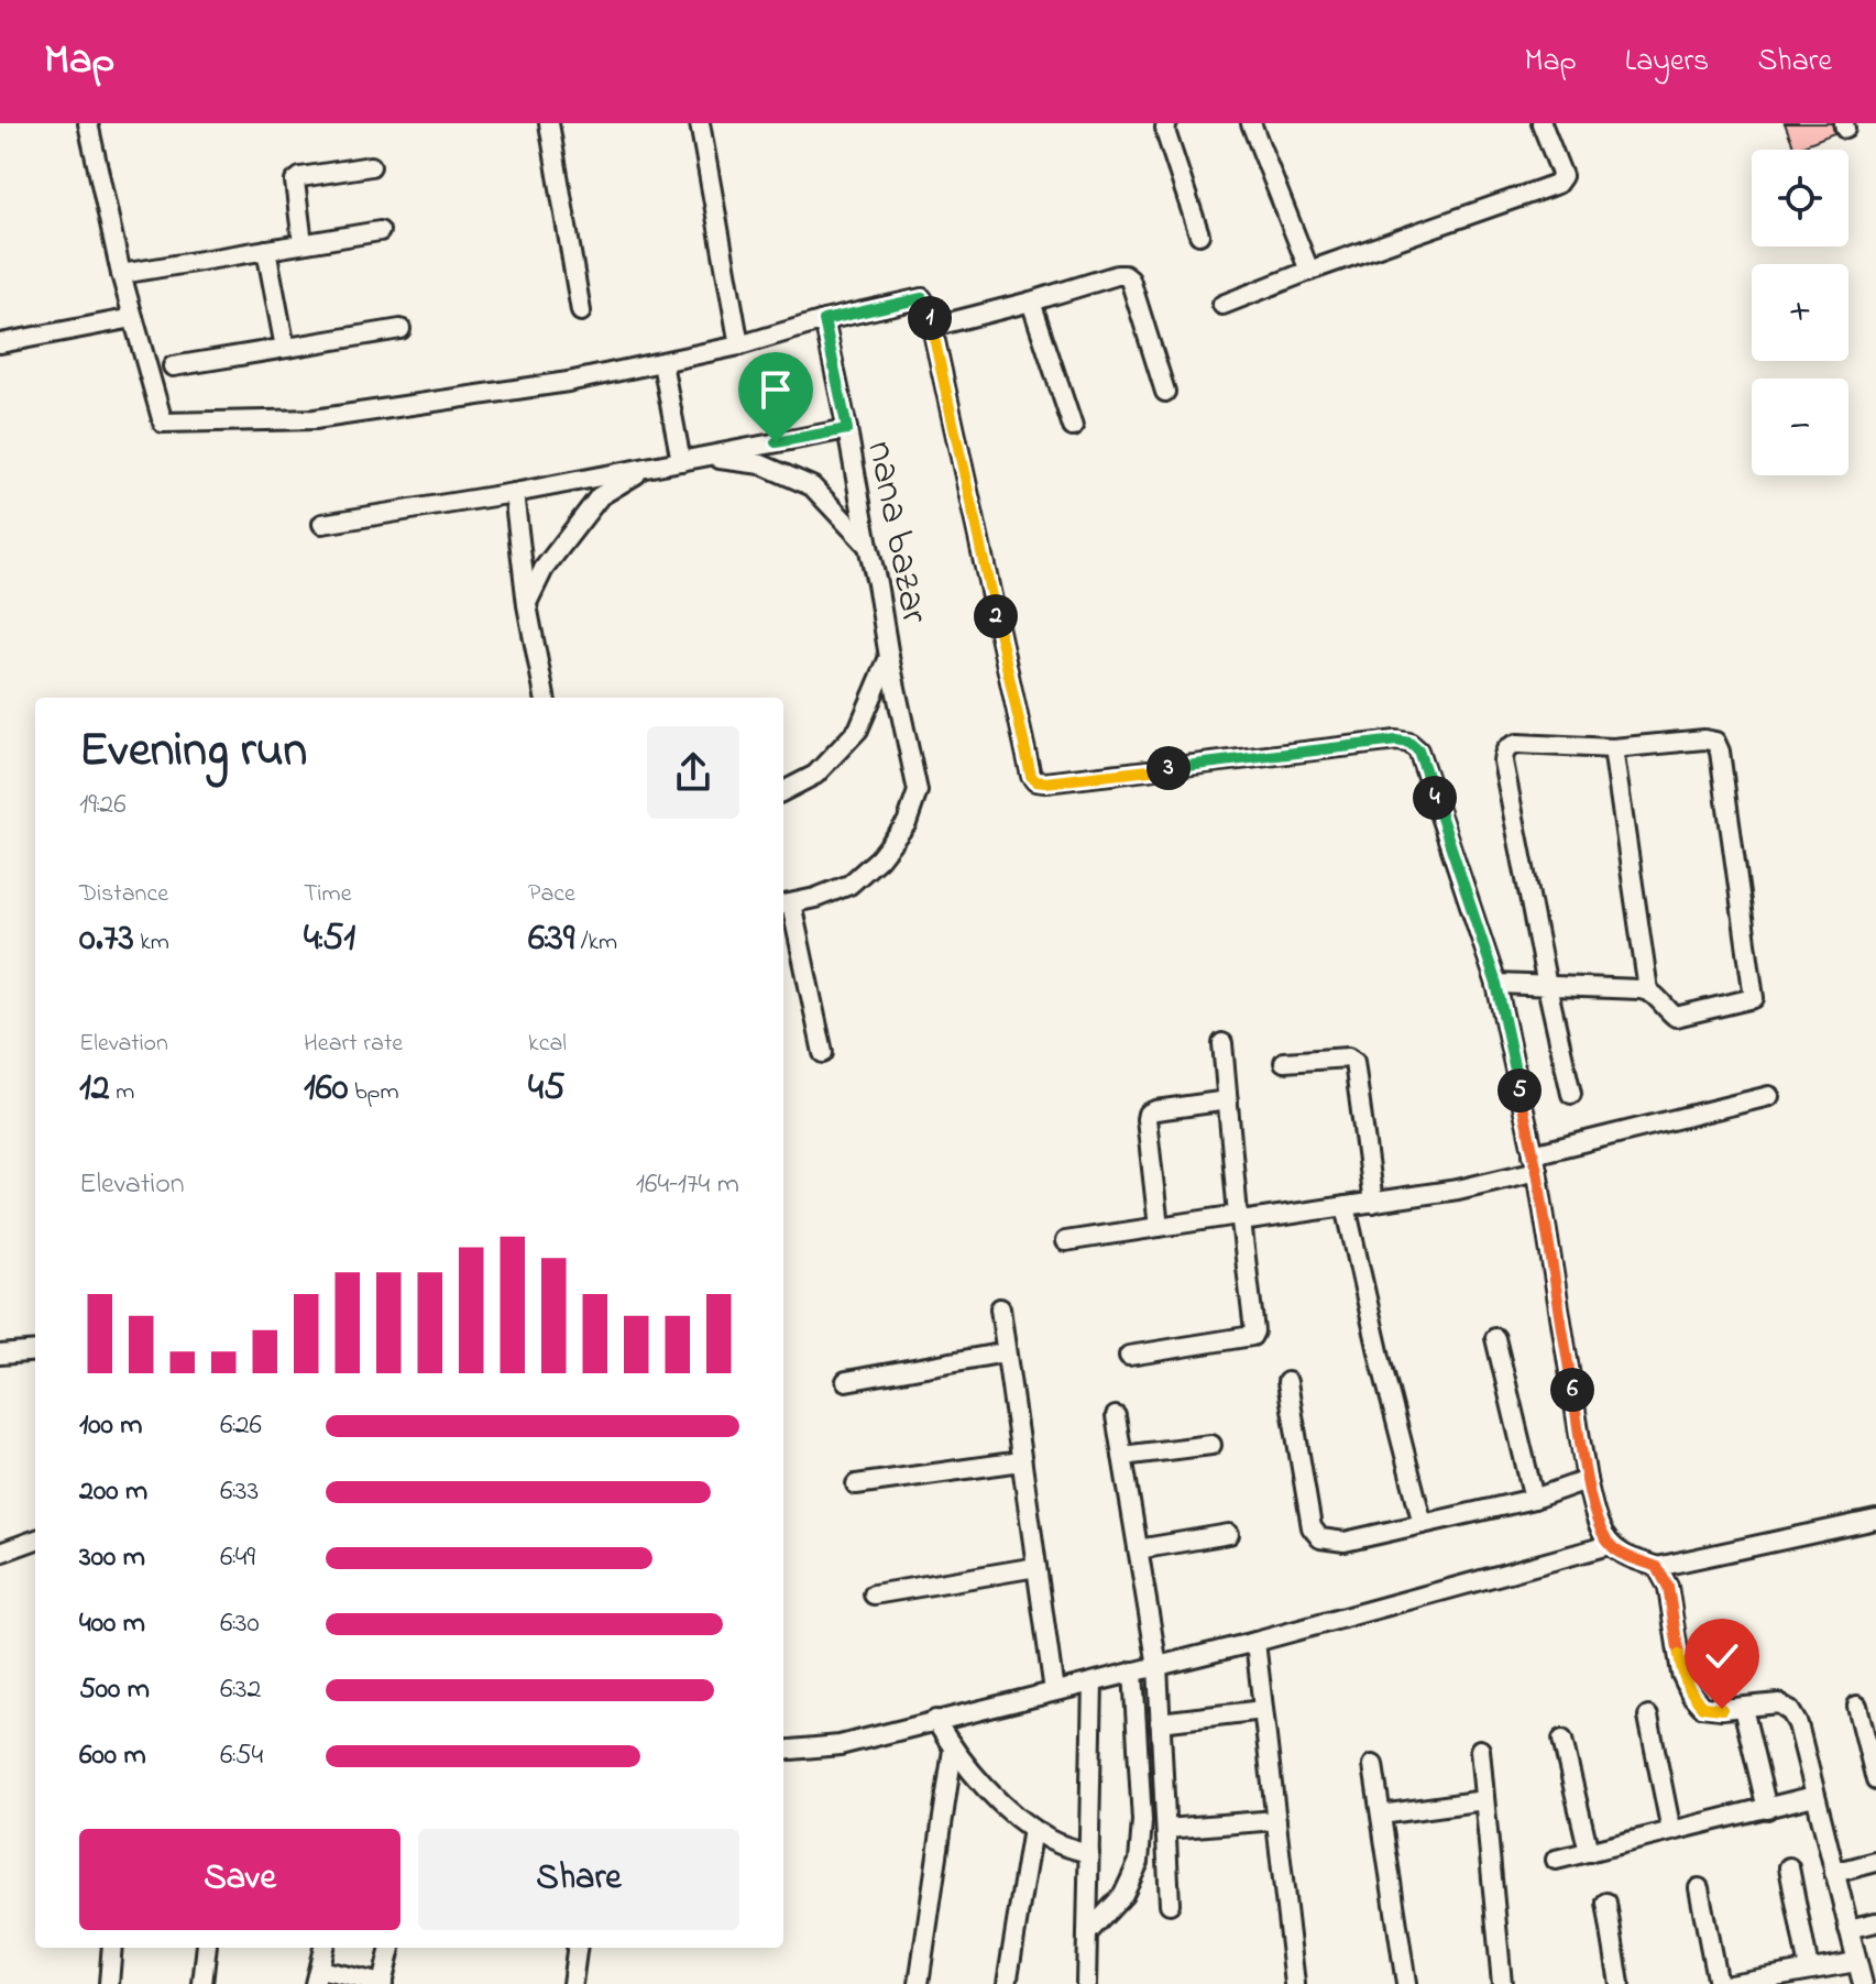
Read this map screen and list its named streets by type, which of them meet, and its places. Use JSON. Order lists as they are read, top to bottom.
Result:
{
  "streets": {
    "street": ["nana bazar"]
  },
  "page": {
    "header": "Map",
    "nav": ["Map", "Layers", "Share"],
    "map_buttons": ["+", "−"],
    "pins": [
      "1",
      "2",
      "3",
      "4",
      "5",
      "6"
    ],
    "heading": ["Evening run", "19:26"],
    "stats": [
      ["Distance", "0.73 km"],
      ["Time", "4:51"],
      ["Pace", "6:39 /km"],
      ["Elevation", "12 m"],
      ["Heart rate", "160 bpm"],
      ["kcal", "45"]
    ],
    "chart": ["Elevation", "164–174 m"],
    "list": [
      {
        "name": "100 m",
        "note": "6:26"
      },
      {
        "name": "200 m",
        "note": "6:33"
      },
      {
        "name": "300 m",
        "note": "6:49"
      },
      {
        "name": "400 m",
        "note": "6:30"
      },
      {
        "name": "500 m",
        "note": "6:32"
      },
      {
        "name": "600 m",
        "note": "6:54"
      }
    ],
    "buttons": ["Save", "Share"]
  }
}
